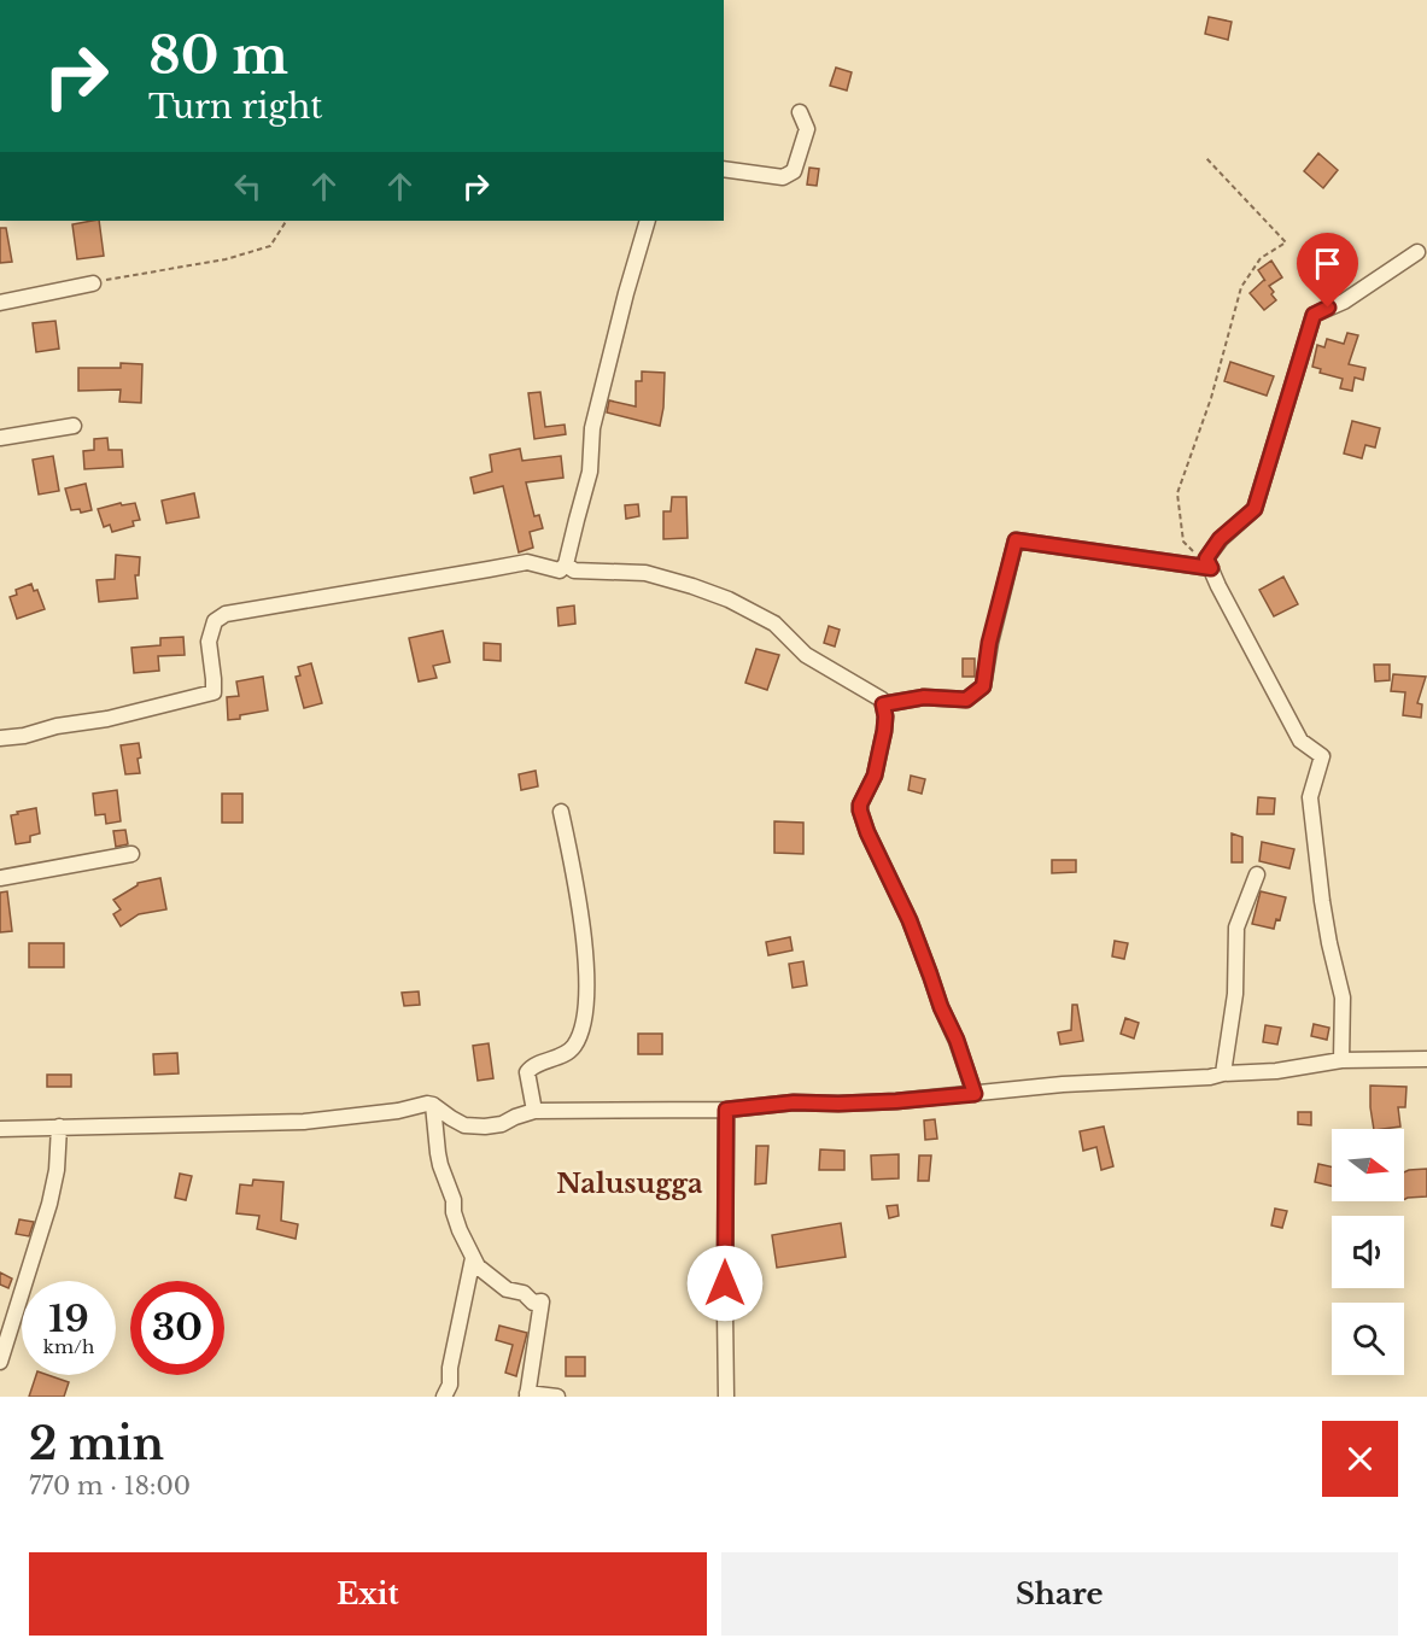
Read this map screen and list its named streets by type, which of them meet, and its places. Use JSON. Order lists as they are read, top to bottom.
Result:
{
  "districts": ["Nalusugga"],
  "north": "right",
  "page": {
    "turn": ["80 m", "Turn right"],
    "speed": "19 km/h",
    "limit": "30",
    "heading": ["2 min", "770 m · 18:00"],
    "buttons": ["Exit", "Share"]
  }
}
